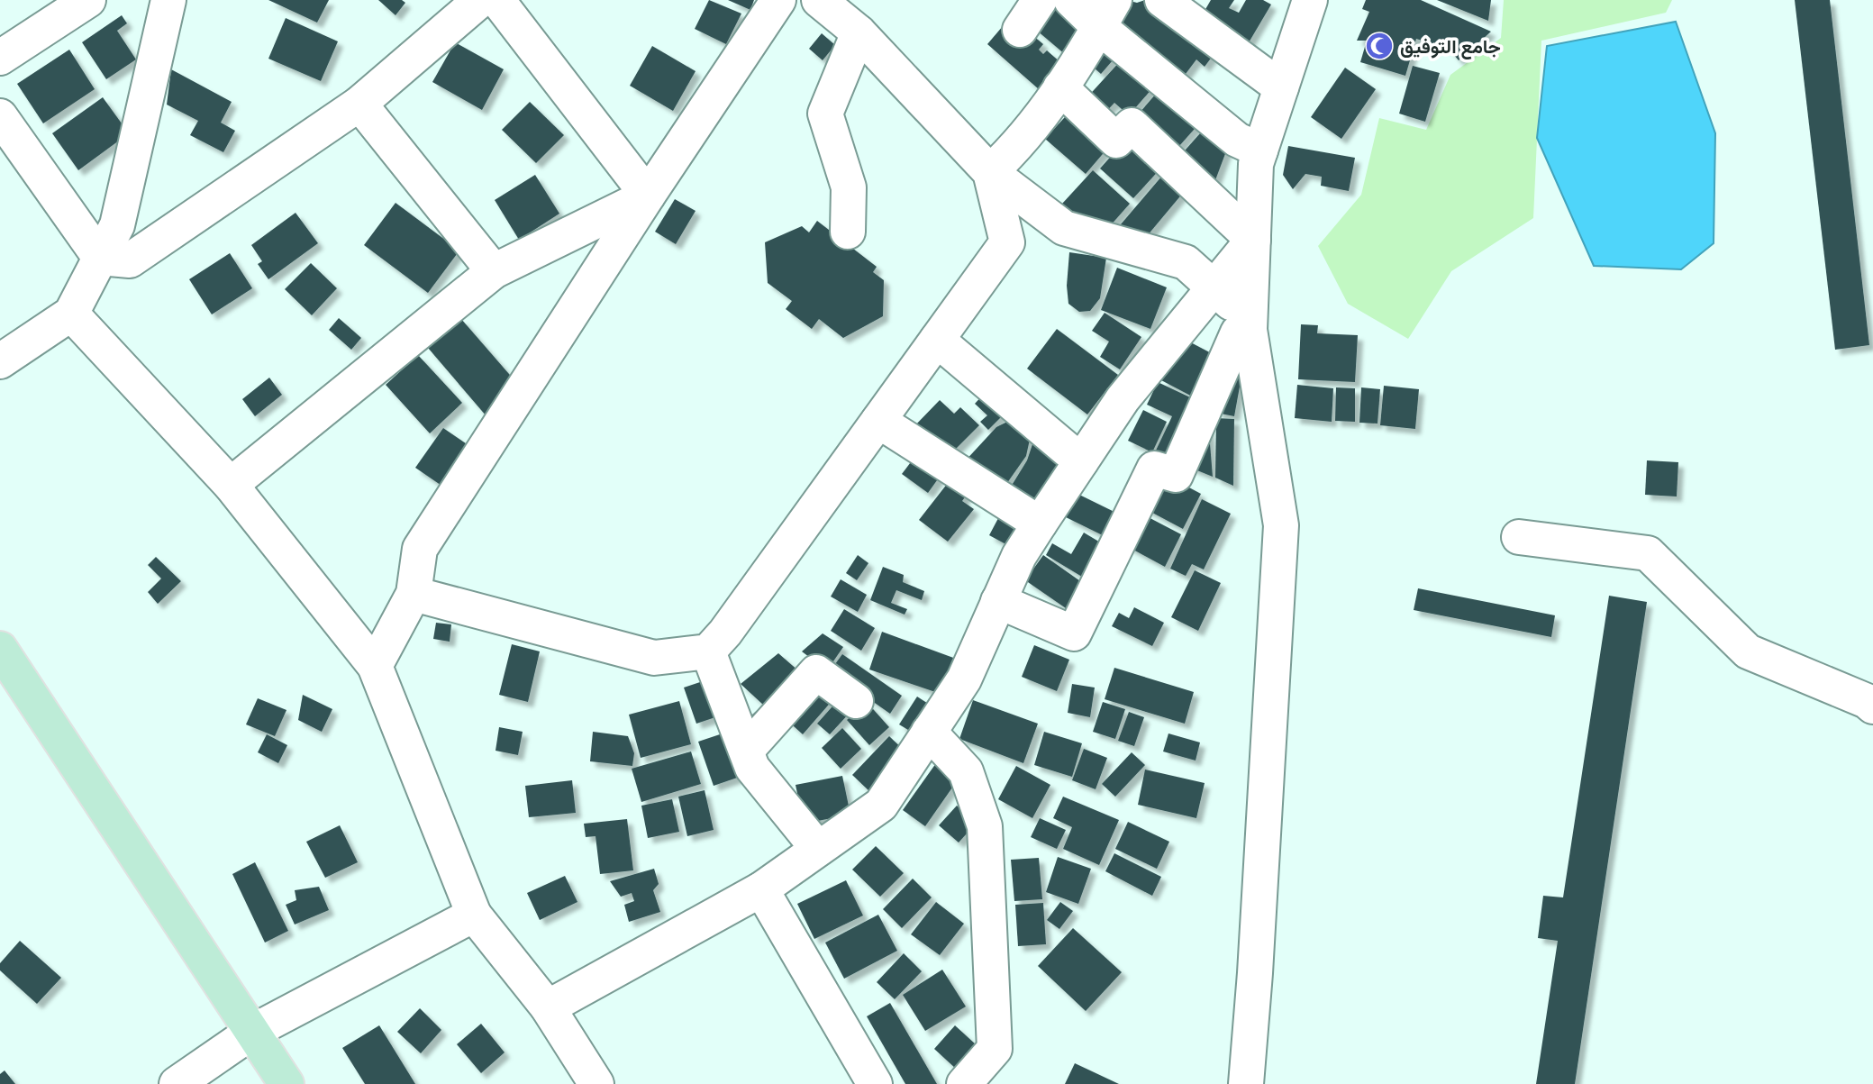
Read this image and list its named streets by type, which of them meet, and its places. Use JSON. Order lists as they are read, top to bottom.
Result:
{
  "places": {
    "mosque": ["جامع التوفيق"]
  }
}
